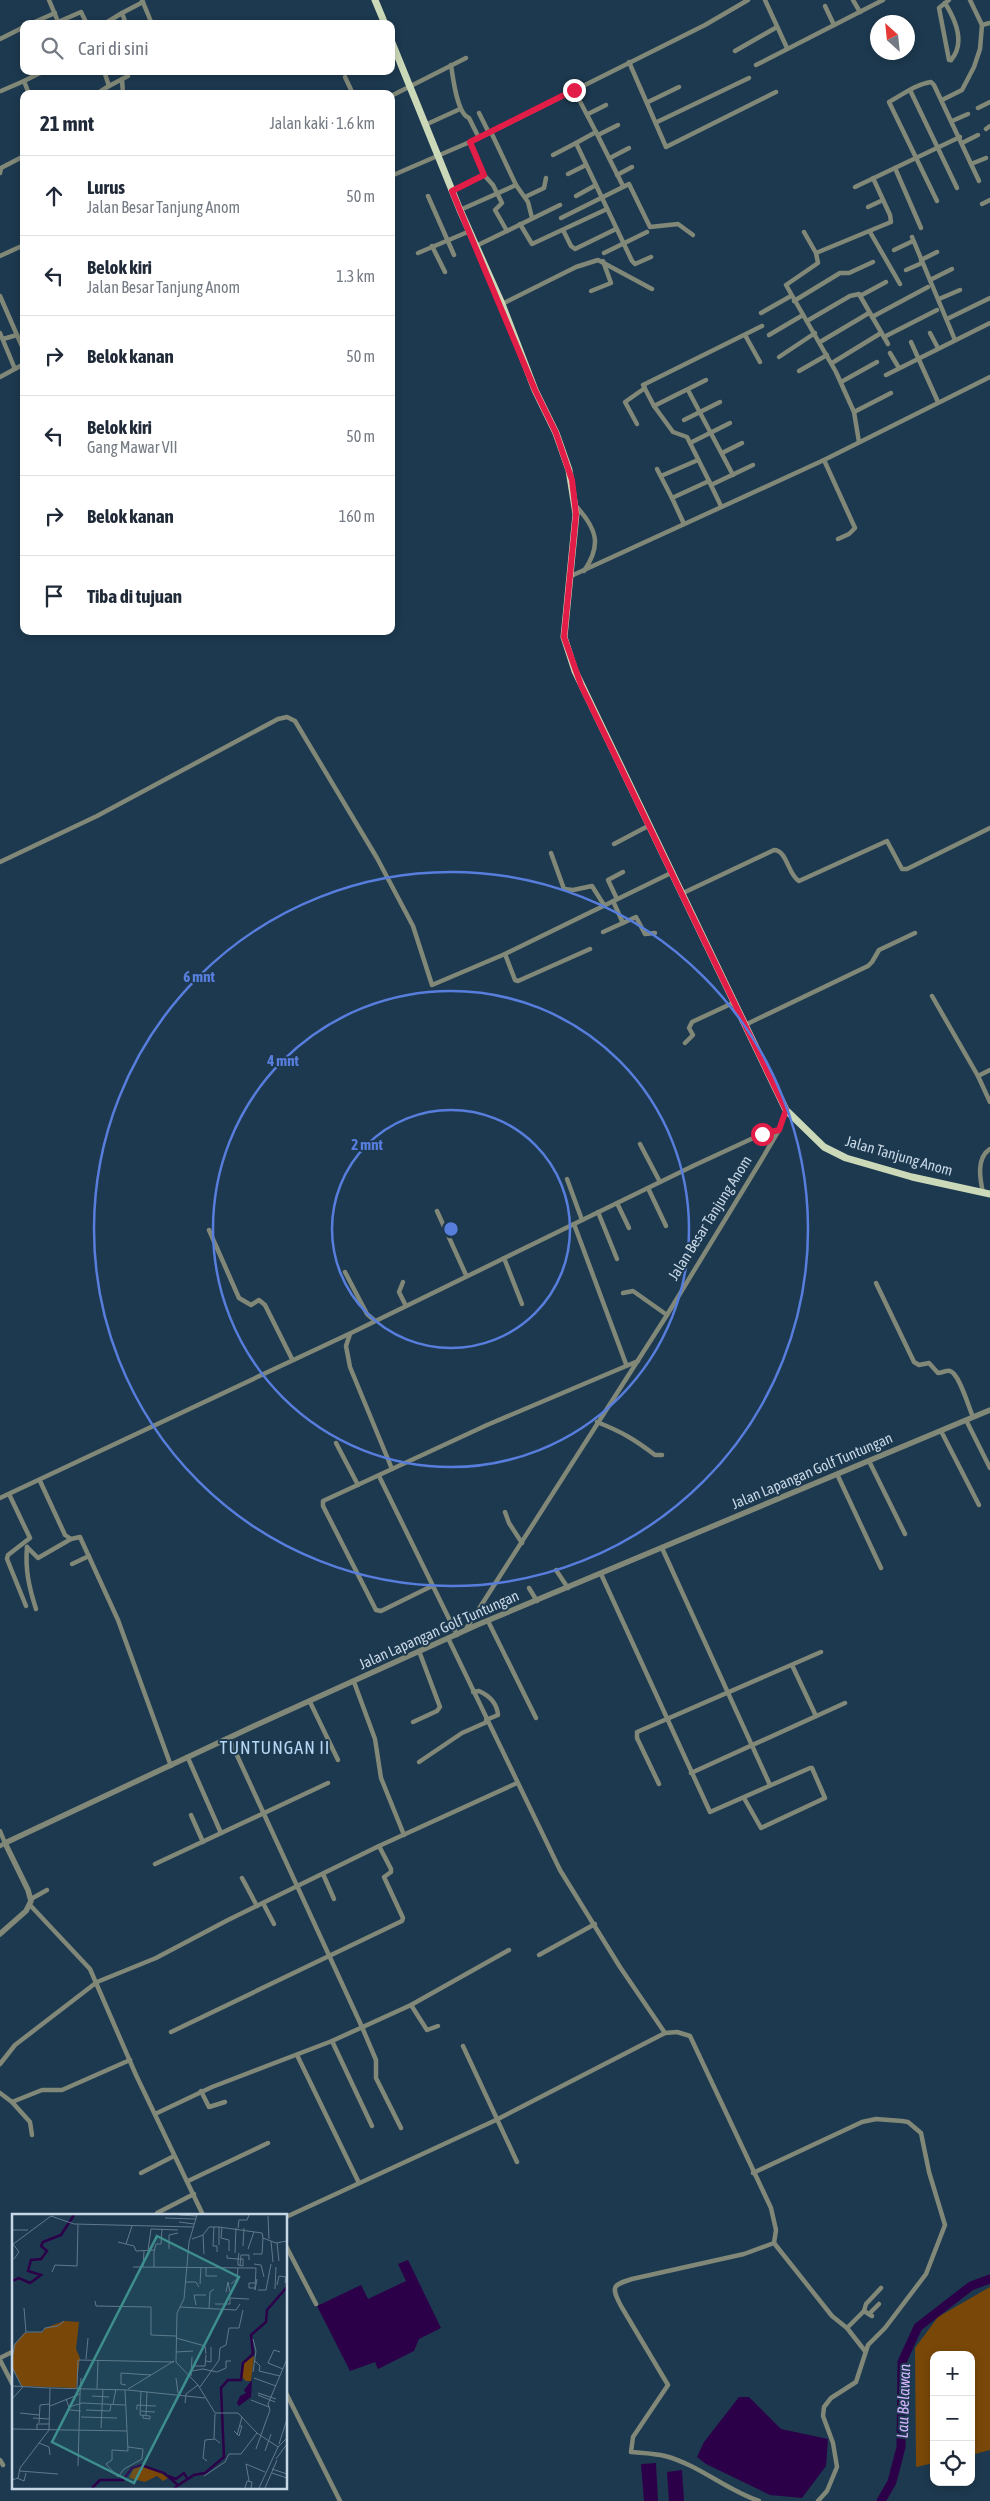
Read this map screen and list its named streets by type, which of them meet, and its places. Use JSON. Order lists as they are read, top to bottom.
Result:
{
  "streets": {
    "main road": ["Jalan Tanjung Anom"],
    "street": ["Jalan Besar Tanjung Anom", "Jalan Lapangan Golf Tuntungan"]
  },
  "crossings": [
    ["Jalan Tanjung Anom", "Jalan Besar Tanjung Anom"],
    ["Jalan Besar Tanjung Anom", "Jalan Lapangan Golf Tuntungan"]
  ],
  "districts": ["TUNTUNGAN II"],
  "water": ["Lau Belawan"],
  "north": "top left",
  "page": {
    "search": "Cari di sini",
    "heading": ["21 mnt", "Jalan kaki · 1.6 km"],
    "list": [
      ["Lurus", "Jalan Besar Tanjung Anom", "50 m"],
      ["Belok kiri", "Jalan Besar Tanjung Anom", "1.3 km"],
      ["Belok kanan", "50 m"],
      ["Belok kiri", "Gang Mawar VII", "50 m"],
      ["Belok kanan", "160 m"],
      "Tiba di tujuan"
    ],
    "map_buttons": ["+", "−"]
  },
  "rings": ["6 mnt", "4 mnt", "2 mnt"]
}
